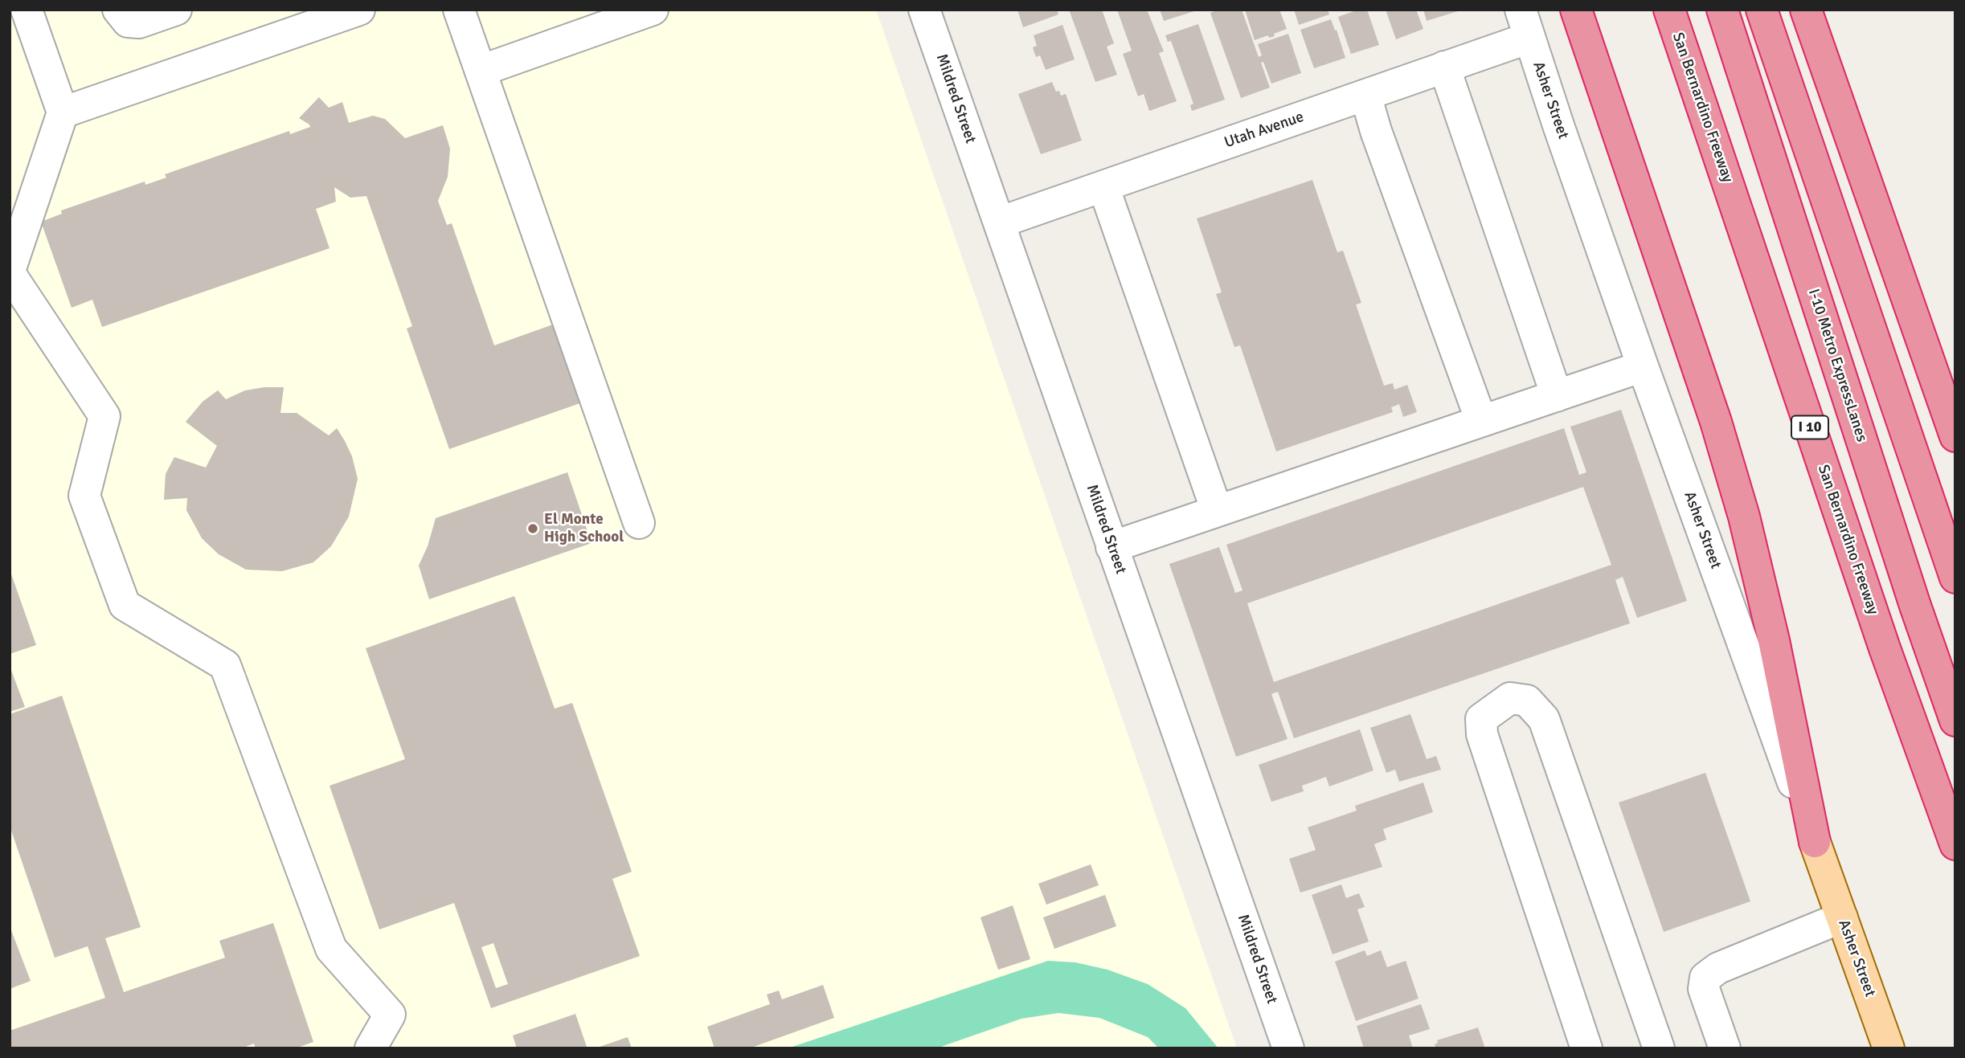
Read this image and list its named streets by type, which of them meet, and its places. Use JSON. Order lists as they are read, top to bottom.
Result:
{
  "streets": {
    "highway": ["San Bernardino Freeway", "I-10 Metro ExpressLanes", "I 10"],
    "main road": ["Asher Street"],
    "street": ["Mildred Street", "Utah Avenue"]
  },
  "crossings": [
    ["Mildred Street", "Utah Avenue"],
    ["Asher Street", "Utah Avenue"]
  ],
  "places": ["El Monte High School"]
}
